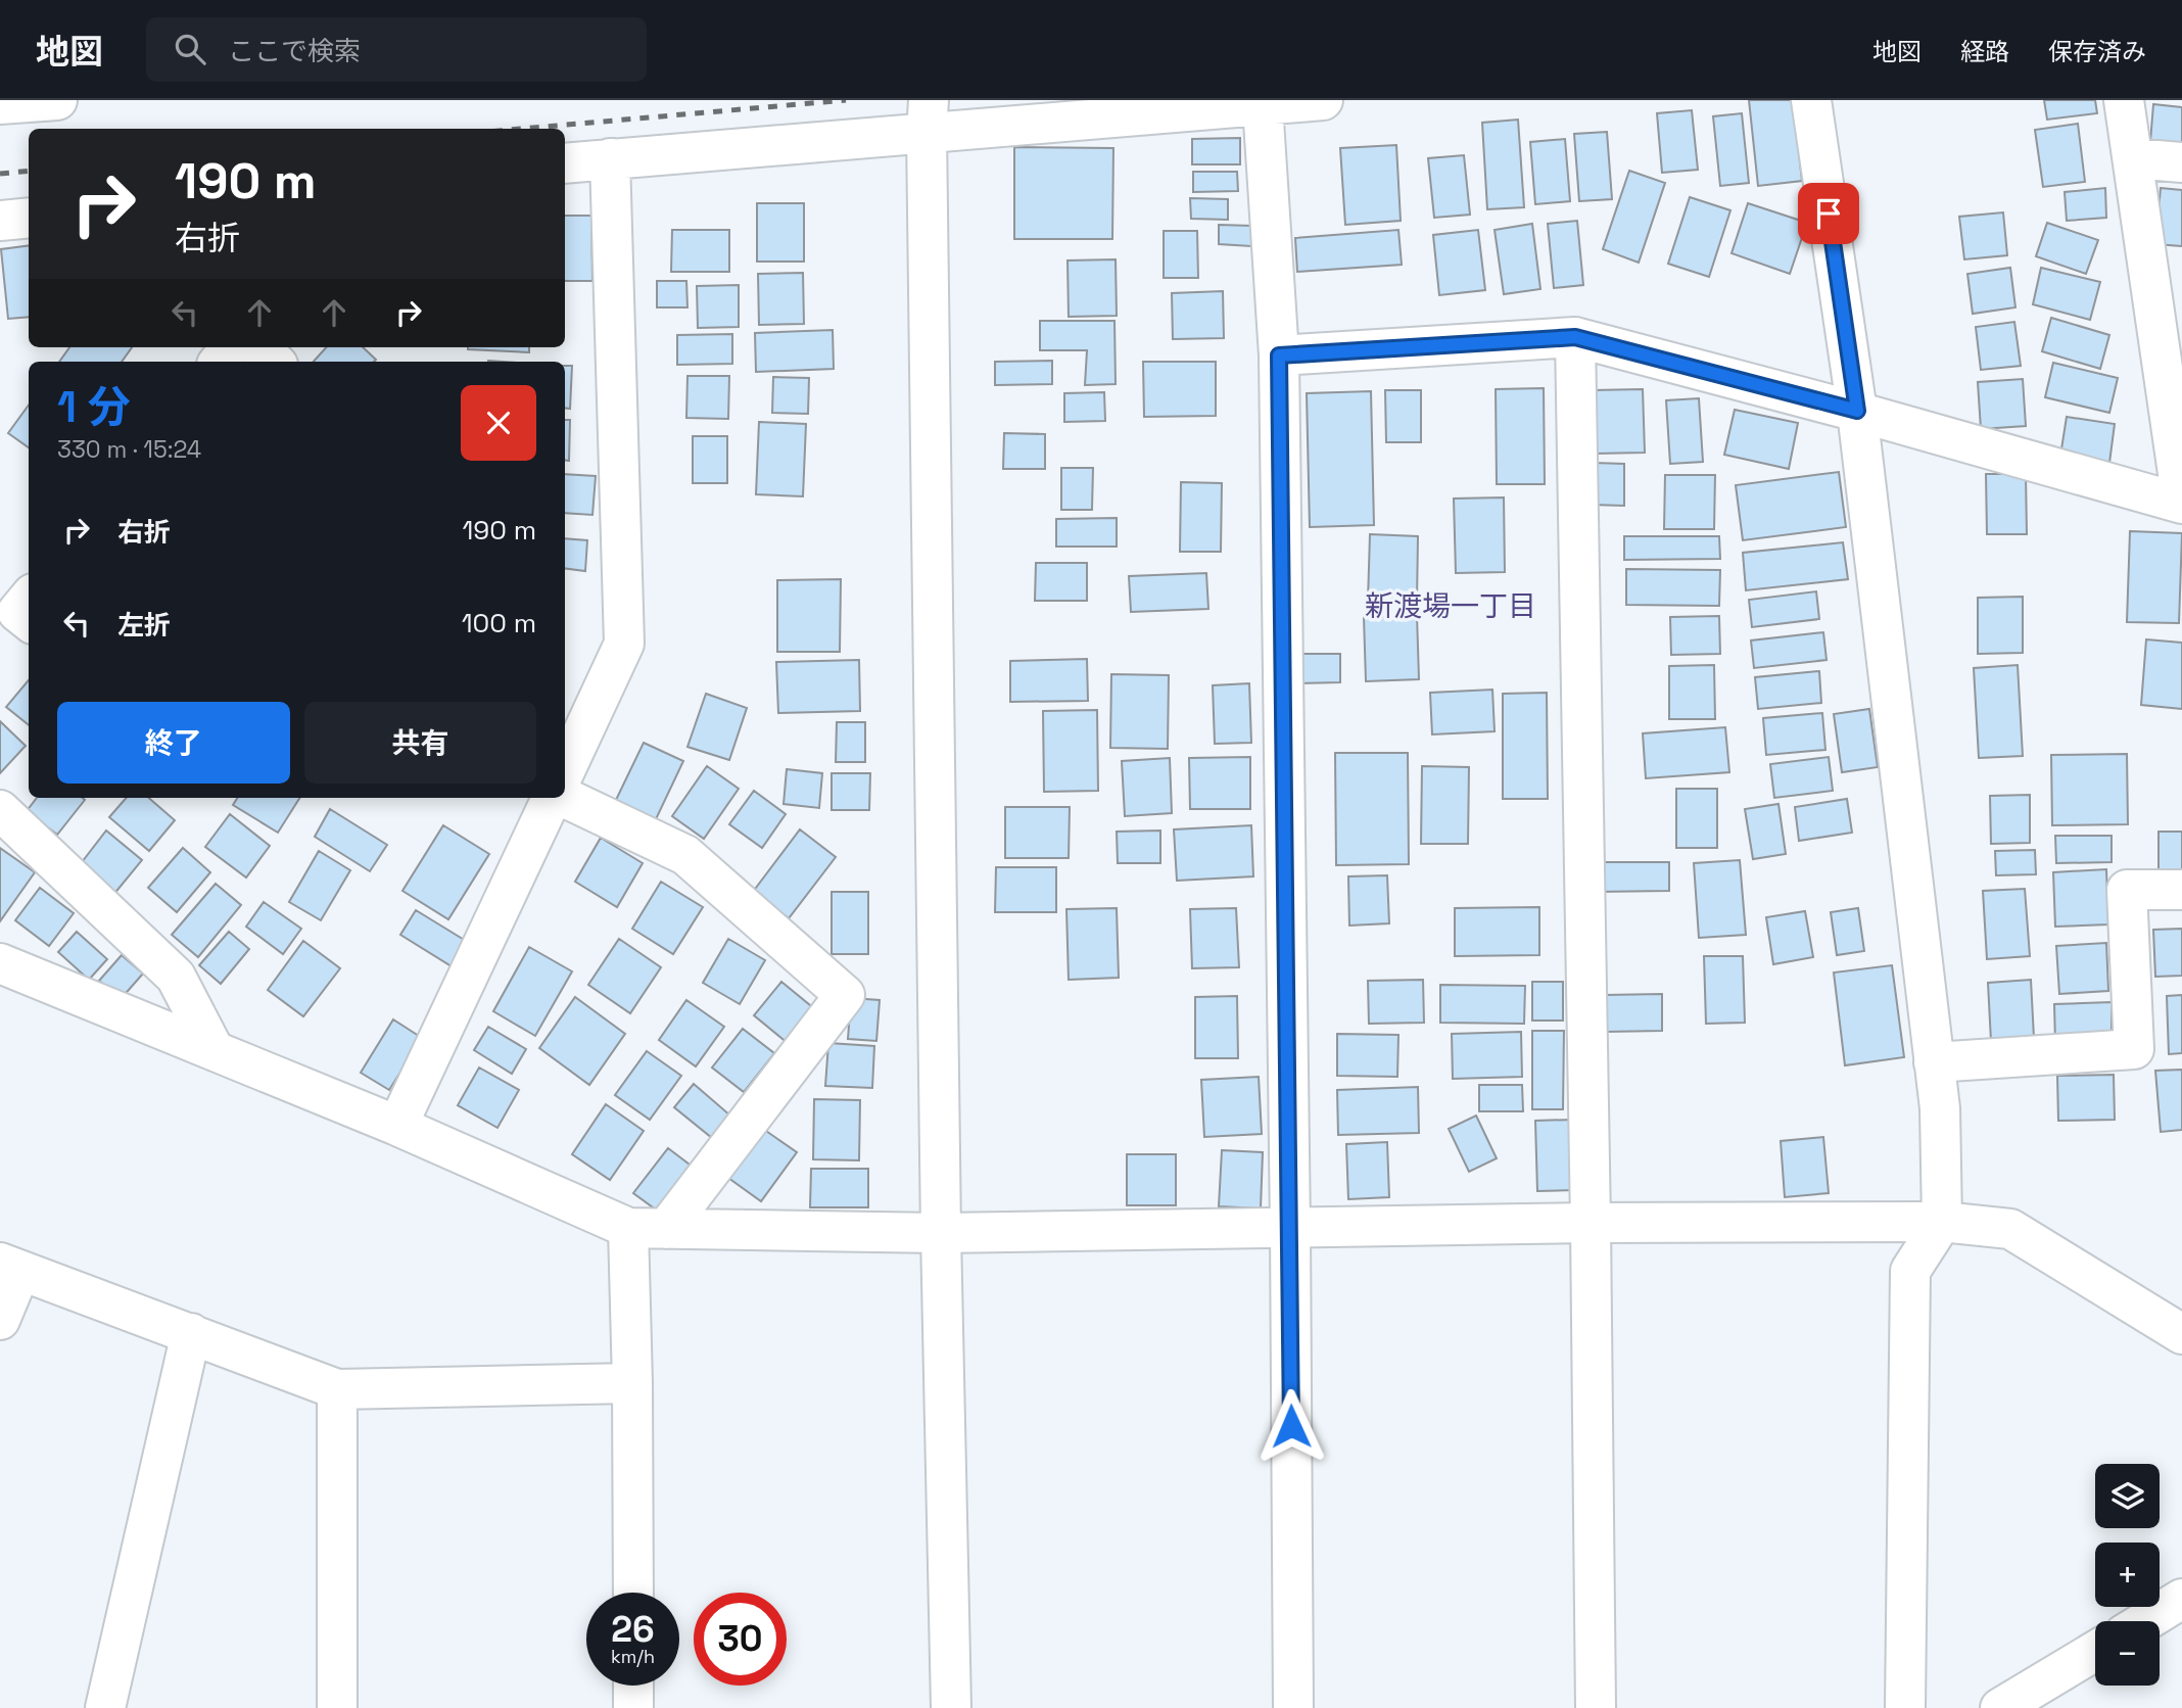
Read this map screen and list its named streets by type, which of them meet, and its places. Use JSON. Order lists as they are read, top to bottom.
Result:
{
  "districts": ["新渡場一丁目"],
  "page": {
    "header": "地図",
    "search": "ここで検索",
    "nav": ["地図", "経路", "保存済み"],
    "turn": ["190 m", "右折"],
    "heading": ["1 分", "330 m · 15:24"],
    "list": [
      {
        "name": "右折",
        "value": "190 m"
      },
      {
        "name": "左折",
        "value": "100 m"
      }
    ],
    "buttons": ["終了", "共有"],
    "map_buttons": ["+", "−"],
    "speed": "26 km/h",
    "limit": "30"
  }
}
